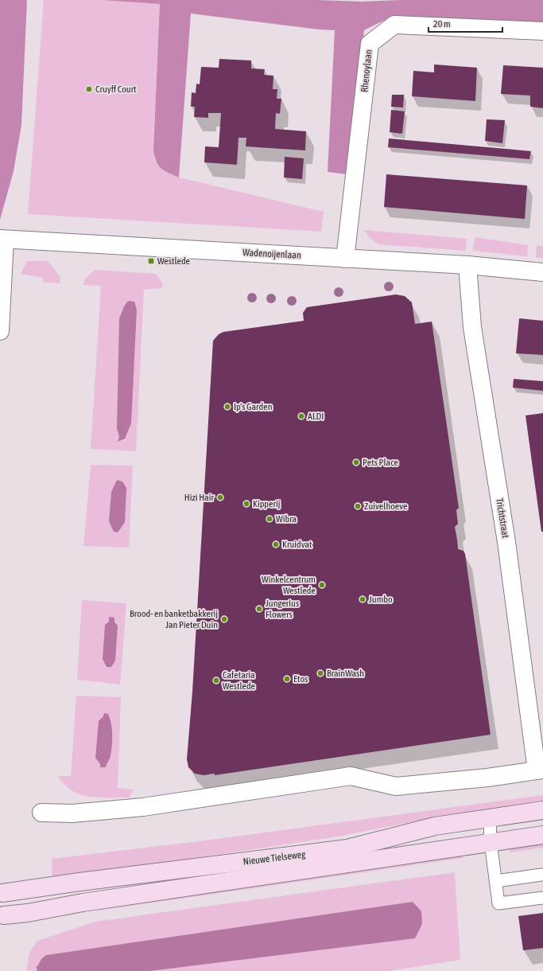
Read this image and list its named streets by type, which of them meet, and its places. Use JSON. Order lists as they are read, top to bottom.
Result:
{
  "streets": {
    "main road": ["Nieuwe Tielseweg"],
    "street": ["Rhenoylaan", "Wadenoijenlaan", "Trichtstraat"]
  },
  "crossings": [
    ["Rhenoylaan", "Wadenoijenlaan"],
    ["Wadenoijenlaan", "Trichtstraat"]
  ],
  "places": {
    "other": [
      "Cruyff Court",
      "Ip's Garden",
      "ALDI",
      "Pets Place",
      "Hizi Hair",
      "Kipperij",
      "Zuivelhoeve",
      "Wibra",
      "Kruidvat",
      "Winkelcentrum Westlede",
      "Jumbo",
      "Jungerius Flowers",
      "Brood- en banketbakkerij Jan Pieter Duin",
      "BrainWash",
      "Etos",
      "Cafetaria Westlede"
    ],
    "transit": ["Westlede"]
  },
  "scale_bar": "20 m"
}
